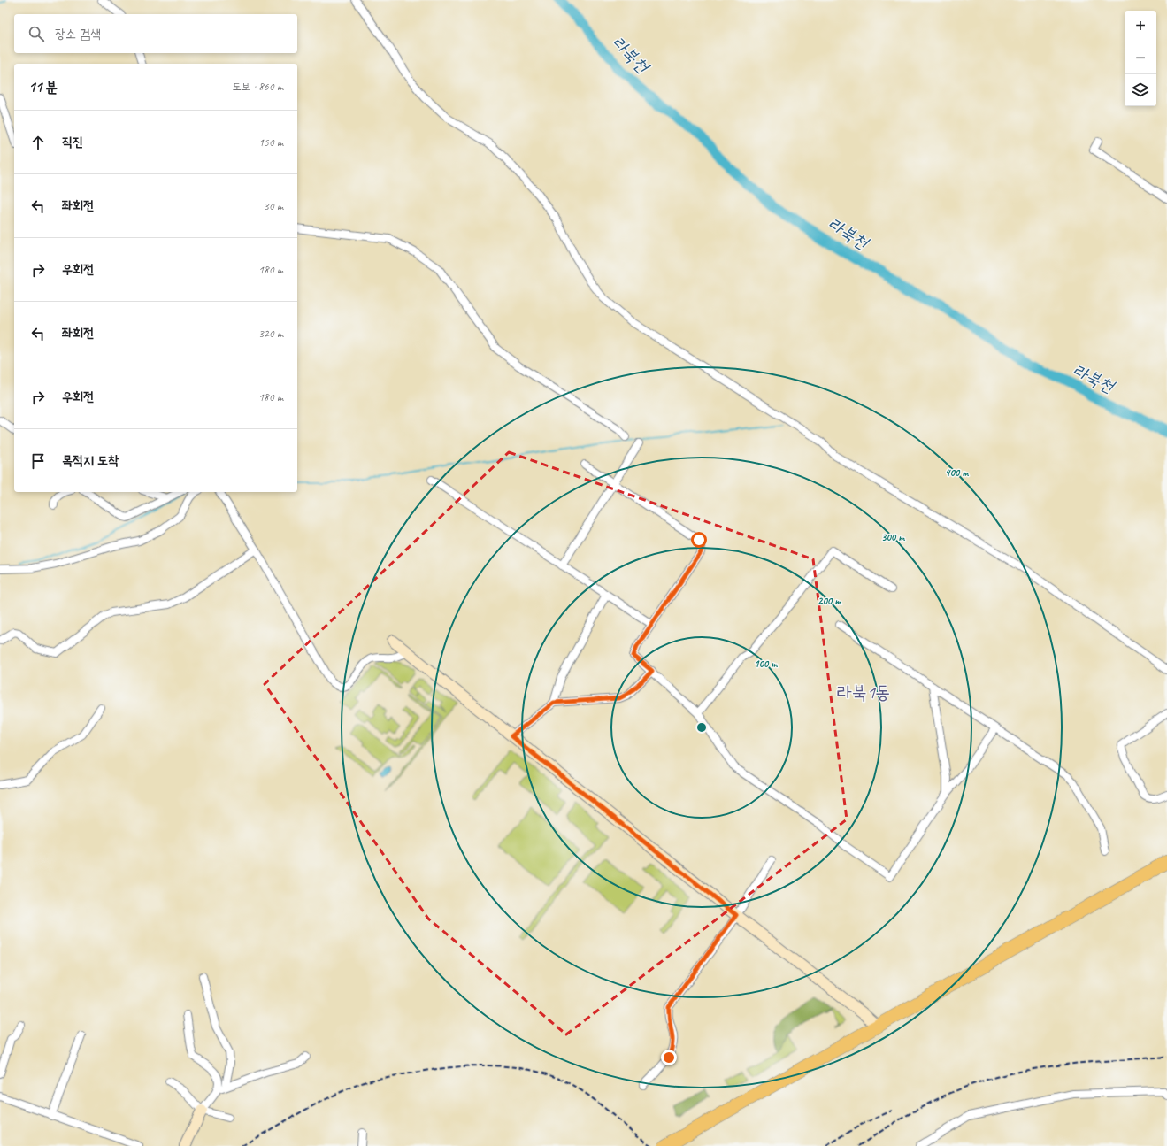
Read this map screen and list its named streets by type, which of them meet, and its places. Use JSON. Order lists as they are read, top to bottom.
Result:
{
  "districts": ["라북1동"],
  "water": ["라북천"],
  "page": {
    "map_buttons": ["+", "−"],
    "search": "장소 검색",
    "heading": ["11 분", "도보 · 860 m"],
    "list": [
      ["직진", "150 m"],
      ["좌회전", "30 m"],
      ["우회전", "180 m"],
      ["좌회전", "320 m"],
      ["우회전", "180 m"],
      "목적지 도착"
    ]
  },
  "rings": [
    "400 m",
    "300 m",
    "200 m",
    "100 m"
  ]
}
